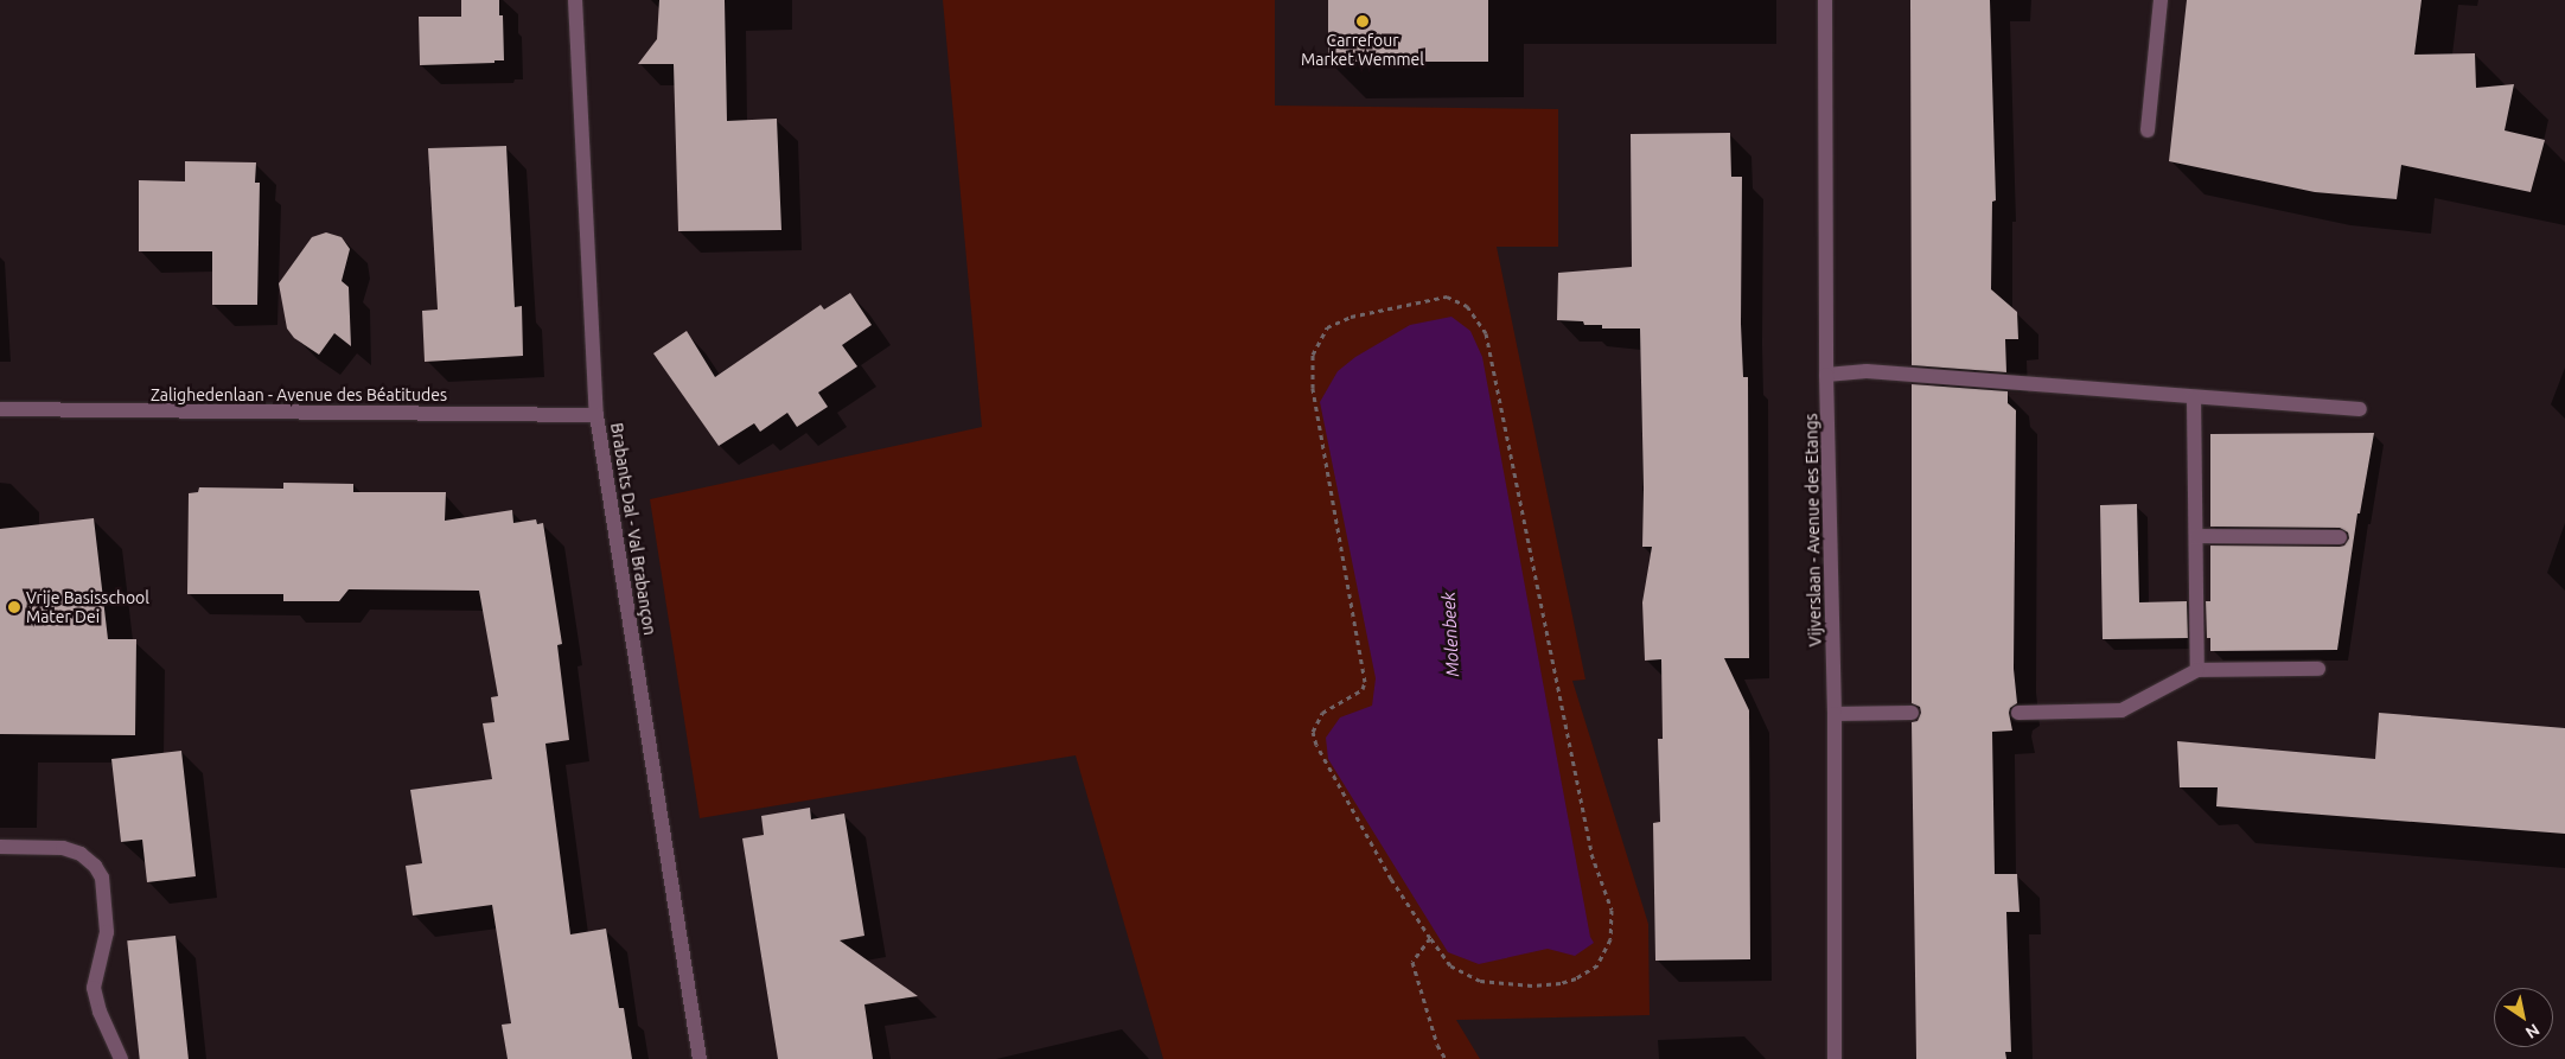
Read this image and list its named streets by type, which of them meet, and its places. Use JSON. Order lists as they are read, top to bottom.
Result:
{
  "streets": {
    "street": ["Zalighedenlaan - Avenue des Béatitudes", "Brabants Dal - Val Brabançon", "Vijverslaan - Avenue des Etangs"]
  },
  "crossings": [
    ["Zalighedenlaan - Avenue des Béatitudes", "Brabants Dal - Val Brabançon"]
  ],
  "water": ["Molenbeek"],
  "places": ["Carrefour Market Wemmel", "Vrije Basisschool Mater Dei"],
  "north": "bottom right"
}
